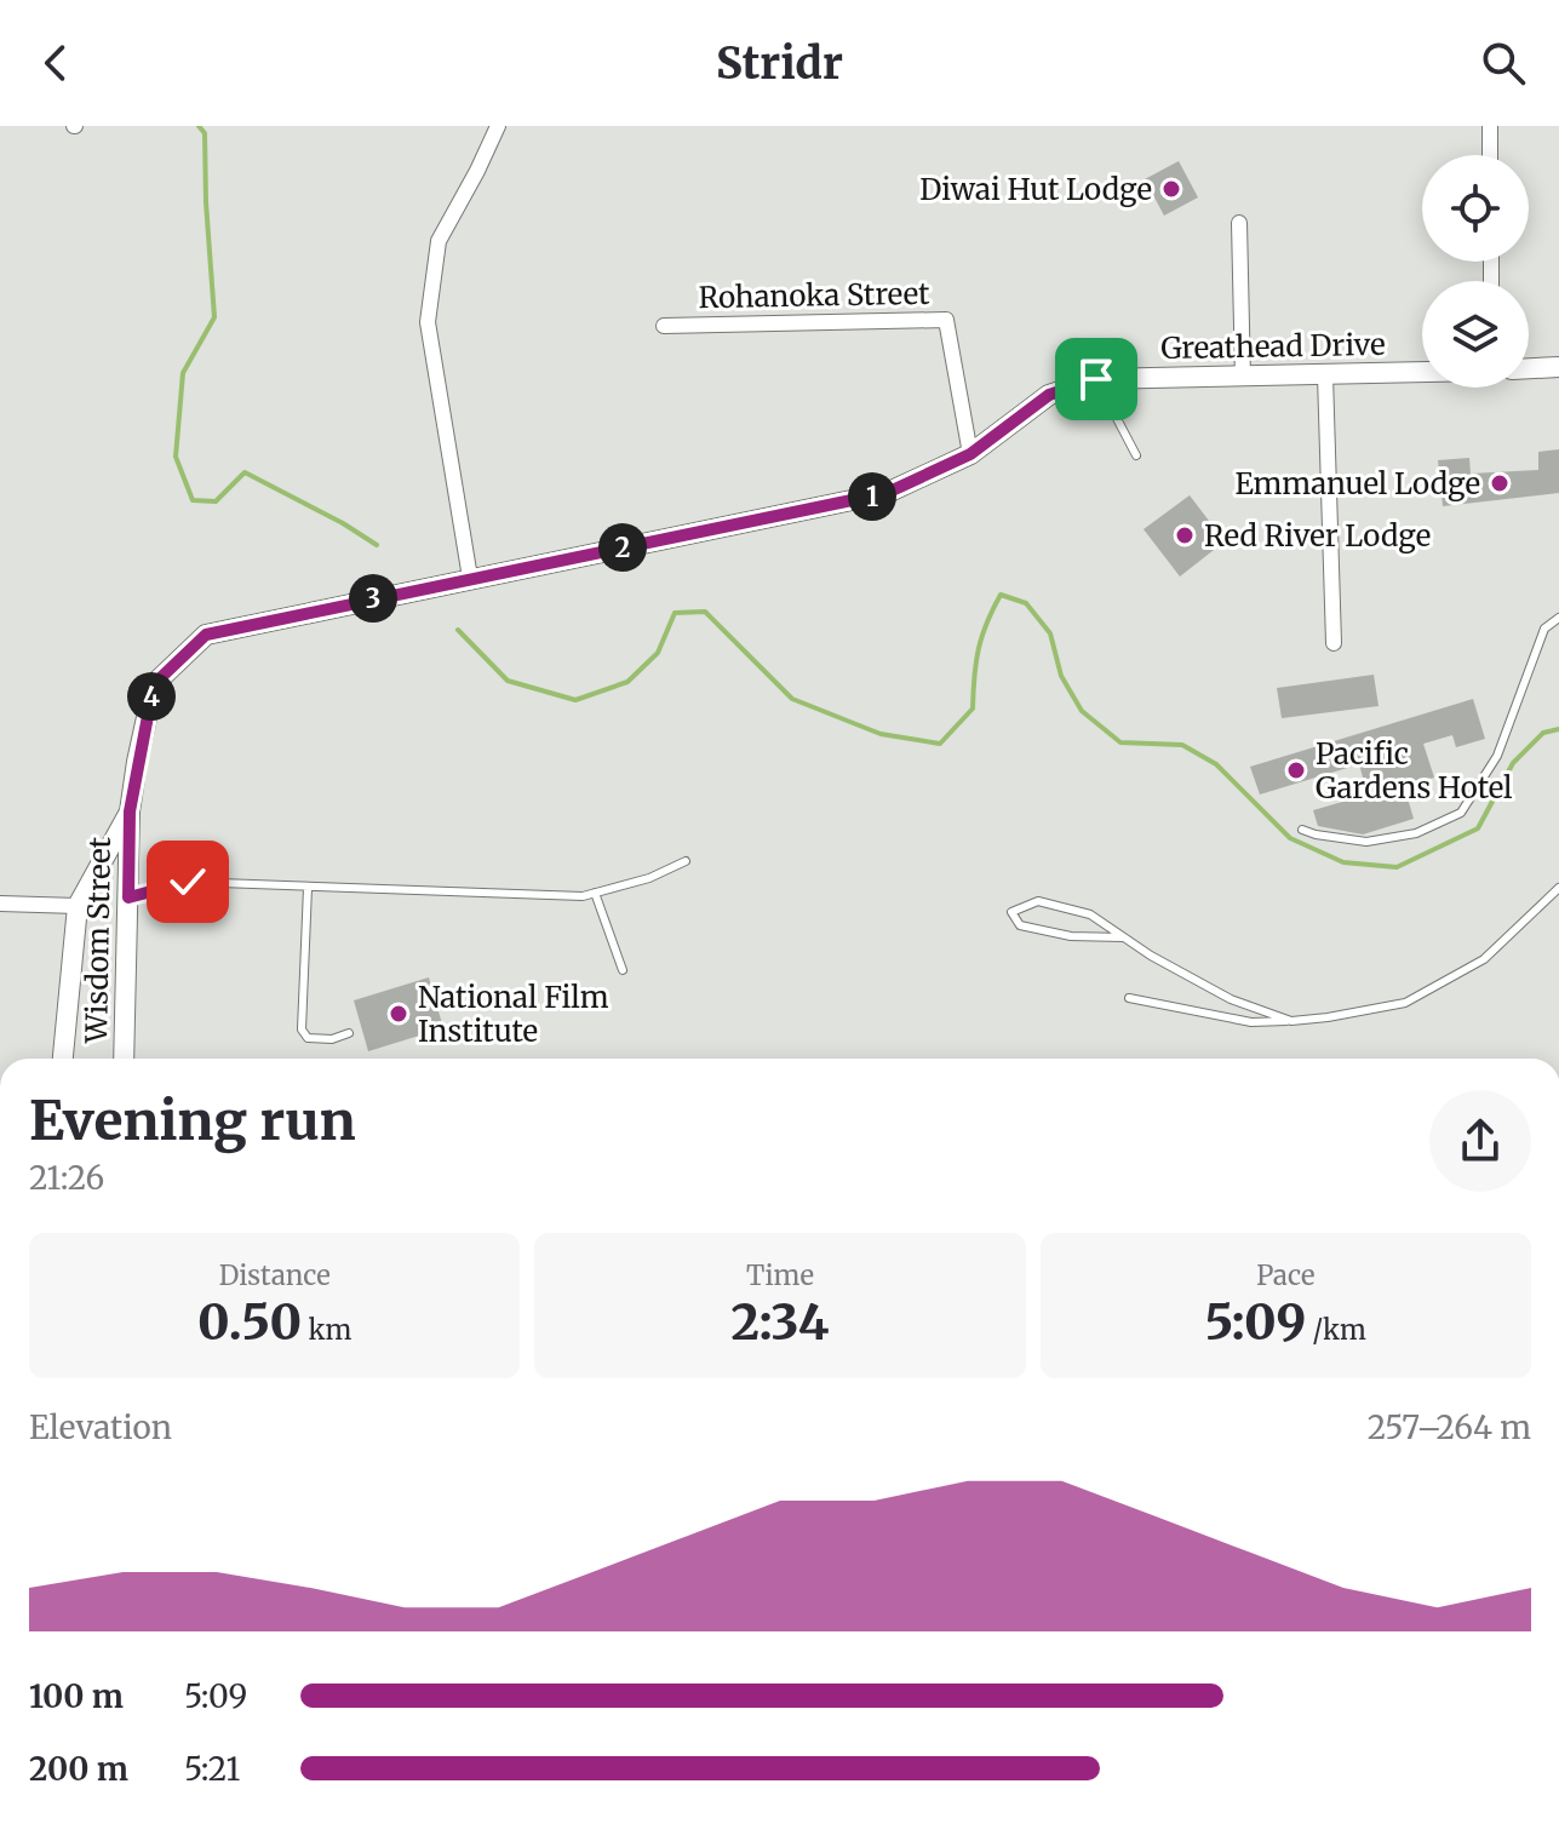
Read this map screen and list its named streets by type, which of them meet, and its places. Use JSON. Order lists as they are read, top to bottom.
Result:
{
  "streets": {
    "street": ["Rohanoka Street", "Greathead Drive", "Wisdom Street"]
  },
  "crossings": [
    ["Rohanoka Street", "Greathead Drive"],
    ["Greathead Drive", "Wisdom Street"]
  ],
  "places": [
    "Diwai Hut Lodge",
    "Emmanuel Lodge",
    "Red River Lodge",
    "Pacific Gardens Hotel",
    "National Film Institute"
  ],
  "page": {
    "header": "Stridr",
    "pins": [
      "1",
      "2",
      "3",
      "4"
    ],
    "heading": ["Evening run", "21:26"],
    "stats": [
      ["Distance", "0.50 km"],
      ["Time", "2:34"],
      ["Pace", "5:09 /km"]
    ],
    "chart": ["Elevation", "257–264 m"],
    "list": [
      {
        "name": "100 m",
        "note": "5:09"
      },
      {
        "name": "200 m",
        "note": "5:21"
      }
    ]
  }
}
